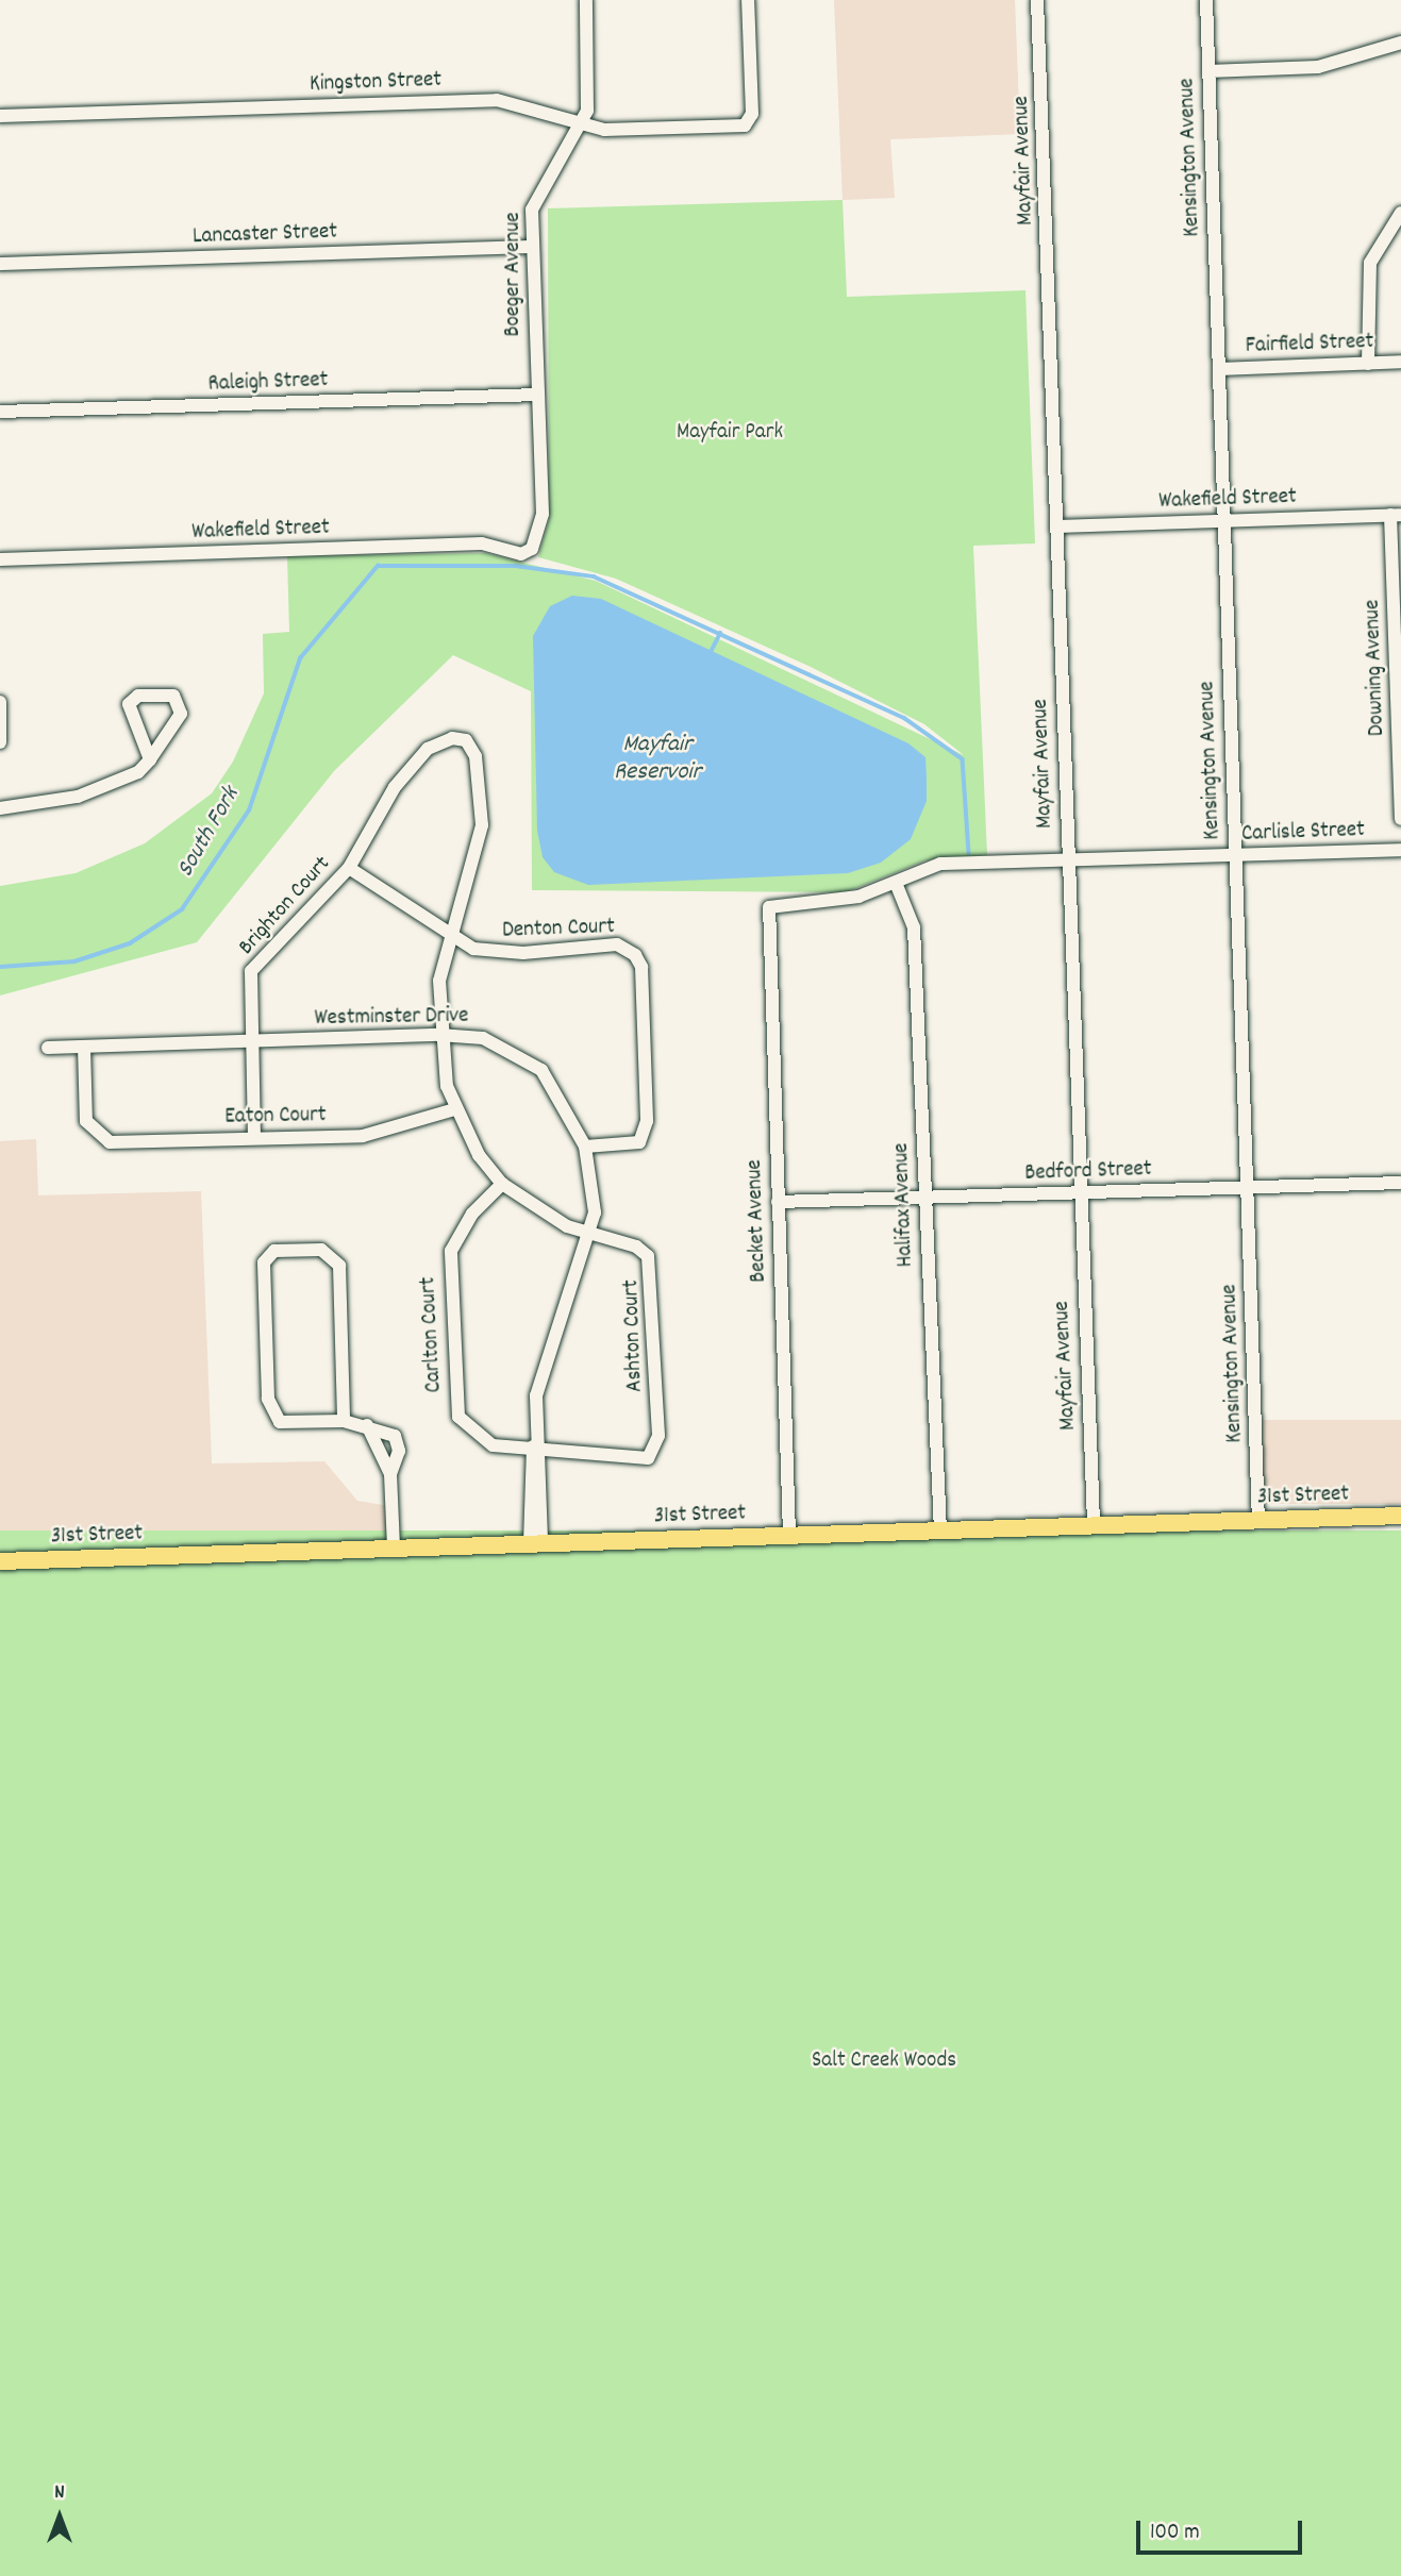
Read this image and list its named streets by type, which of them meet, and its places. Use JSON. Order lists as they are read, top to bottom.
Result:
{
  "streets": {
    "main road": ["31st Street"],
    "street": [
      "Kingston Street",
      "Kensington Avenue",
      "Mayfair Avenue",
      "Lancaster Street",
      "Boeger Avenue",
      "Fairfield Street",
      "Raleigh Street",
      "Wakefield Street",
      "Downing Avenue",
      "Carlisle Street",
      "Brighton Court",
      "Denton Court",
      "Westminster Drive",
      "Eaton Court",
      "Bedford Street",
      "Halifax Avenue",
      "Becket Avenue",
      "Carlton Court",
      "Ashton Court"
    ]
  },
  "crossings": [
    ["Kingston Street", "Boeger Avenue"],
    ["Kensington Avenue", "Fairfield Street"],
    ["Kensington Avenue", "Wakefield Street"],
    ["Kensington Avenue", "Carlisle Street"],
    ["Kensington Avenue", "Bedford Street"],
    ["Kensington Avenue", "31st Street"],
    ["Mayfair Avenue", "Wakefield Street"],
    ["Mayfair Avenue", "Carlisle Street"],
    ["Mayfair Avenue", "Bedford Street"],
    ["Mayfair Avenue", "31st Street"],
    ["Lancaster Street", "Boeger Avenue"],
    ["Boeger Avenue", "Raleigh Street"],
    ["Boeger Avenue", "Wakefield Street"],
    ["Wakefield Street", "Downing Avenue"],
    ["Carlisle Street", "Halifax Avenue"],
    ["Carlisle Street", "Becket Avenue"],
    ["Brighton Court", "Denton Court"],
    ["Brighton Court", "Westminster Drive"],
    ["Brighton Court", "Eaton Court"],
    ["Brighton Court", "Ashton Court"],
    ["Denton Court", "Westminster Drive"],
    ["Denton Court", "Ashton Court"],
    ["Westminster Drive", "Eaton Court"],
    ["Westminster Drive", "Carlton Court"],
    ["Westminster Drive", "Ashton Court"],
    ["Westminster Drive", "31st Street"],
    ["Eaton Court", "Ashton Court"],
    ["Bedford Street", "Halifax Avenue"],
    ["Bedford Street", "Becket Avenue"],
    ["Halifax Avenue", "31st Street"],
    ["Becket Avenue", "31st Street"],
    ["Carlton Court", "Ashton Court"]
  ],
  "water": ["Mayfair Reservoir", "South Fork"],
  "parks": ["Mayfair Park", "Salt Creek Woods"],
  "scale_bar": "100 m",
  "north": "top"
}
